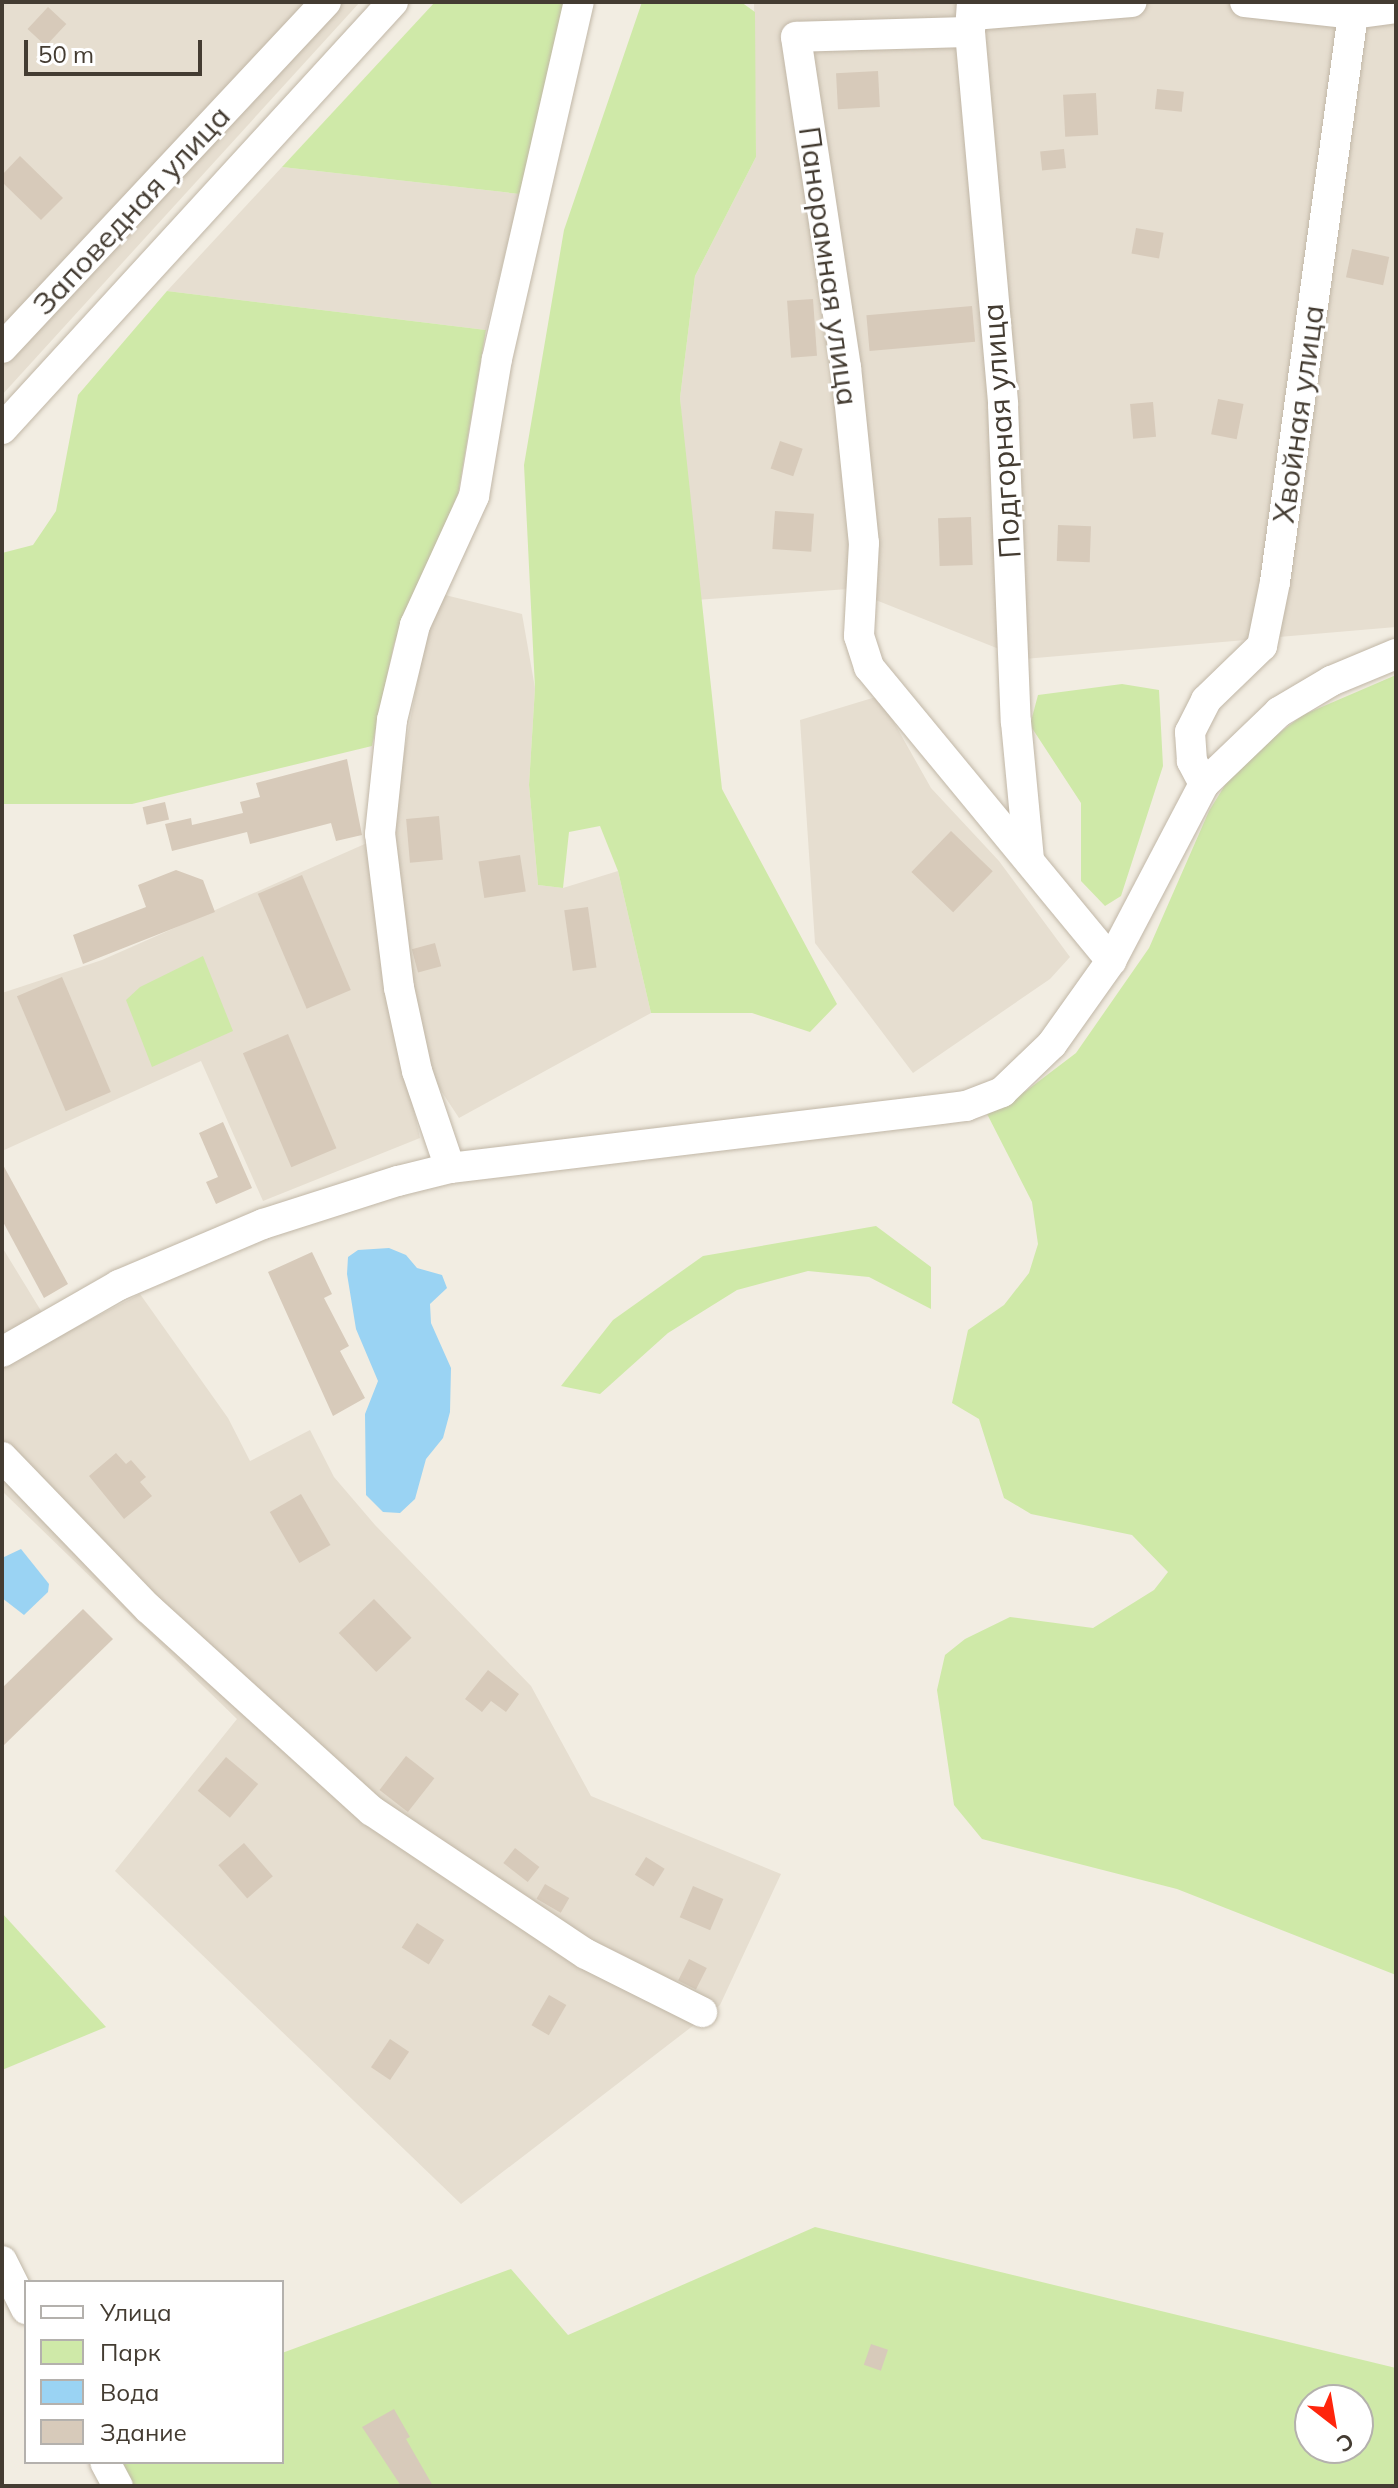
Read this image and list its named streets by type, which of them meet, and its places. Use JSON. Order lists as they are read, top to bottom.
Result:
{
  "streets": {
    "street": [
      "Заповедная улица",
      "Панорамная улица",
      "Хвойная улица",
      "Подгорная улица"
    ]
  },
  "crossings": [
    ["Панорамная улица", "Подгорная улица"]
  ],
  "legend": [
    "Улица",
    "Парк",
    "Вода",
    "Здание"
  ],
  "scale_bar": "50 m",
  "north": "bottom right"
}
